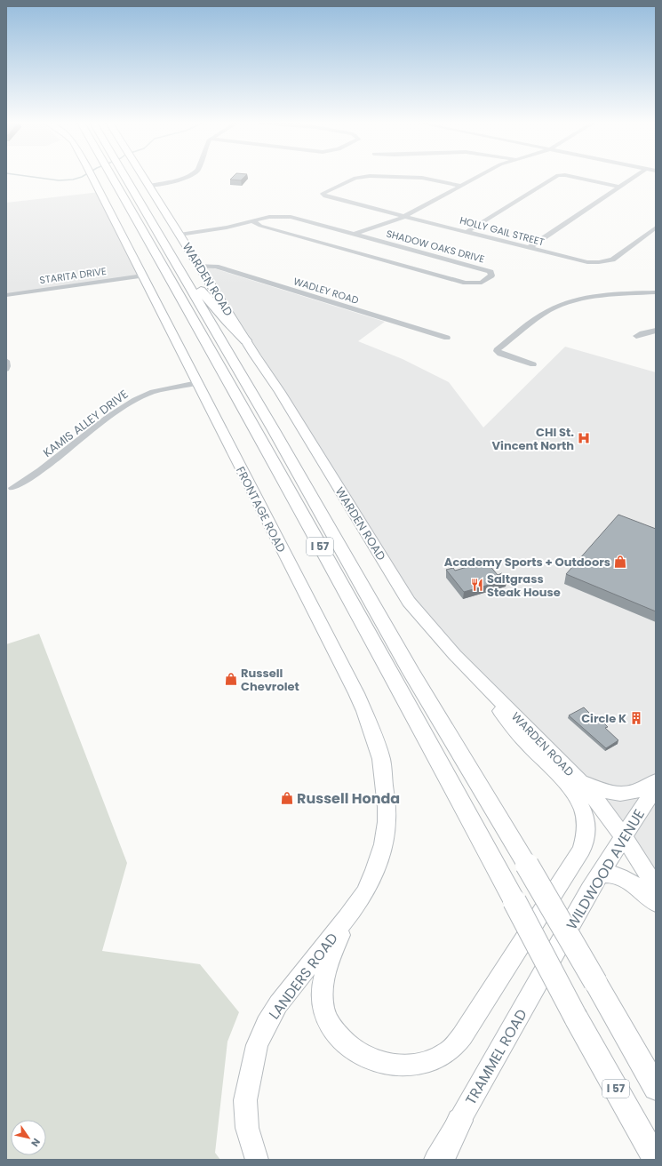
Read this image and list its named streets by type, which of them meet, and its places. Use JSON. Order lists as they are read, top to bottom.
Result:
{
  "streets": {
    "highway": ["I 57"],
    "main road": [
      "WARDEN ROAD",
      "FRONTAGE ROAD",
      "WILDWOOD AVENUE",
      "LANDERS ROAD",
      "TRAMMEL ROAD"
    ],
    "street": [
      "HOLLY GAIL STREET",
      "SHADOW OAKS DRIVE",
      "STARITA DRIVE",
      "WADLEY ROAD",
      "KAMIS ALLEY DRIVE"
    ]
  },
  "crossings": [
    ["SHADOW OAKS DRIVE", "WARDEN ROAD"],
    ["STARITA DRIVE", "FRONTAGE ROAD"],
    ["WARDEN ROAD", "WADLEY ROAD"],
    ["WARDEN ROAD", "WILDWOOD AVENUE"],
    ["KAMIS ALLEY DRIVE", "FRONTAGE ROAD"],
    ["FRONTAGE ROAD", "LANDERS ROAD"],
    ["WILDWOOD AVENUE", "TRAMMEL ROAD"]
  ],
  "places": {
    "hospital": ["CHI St. Vincent North"],
    "shop": ["Academy Sports + Outdoors", "Russell Chevrolet", "Russell Honda"],
    "restaurant": ["Saltgrass Steak House"],
    "building": ["Circle K"]
  },
  "north": "bottom right"
}
